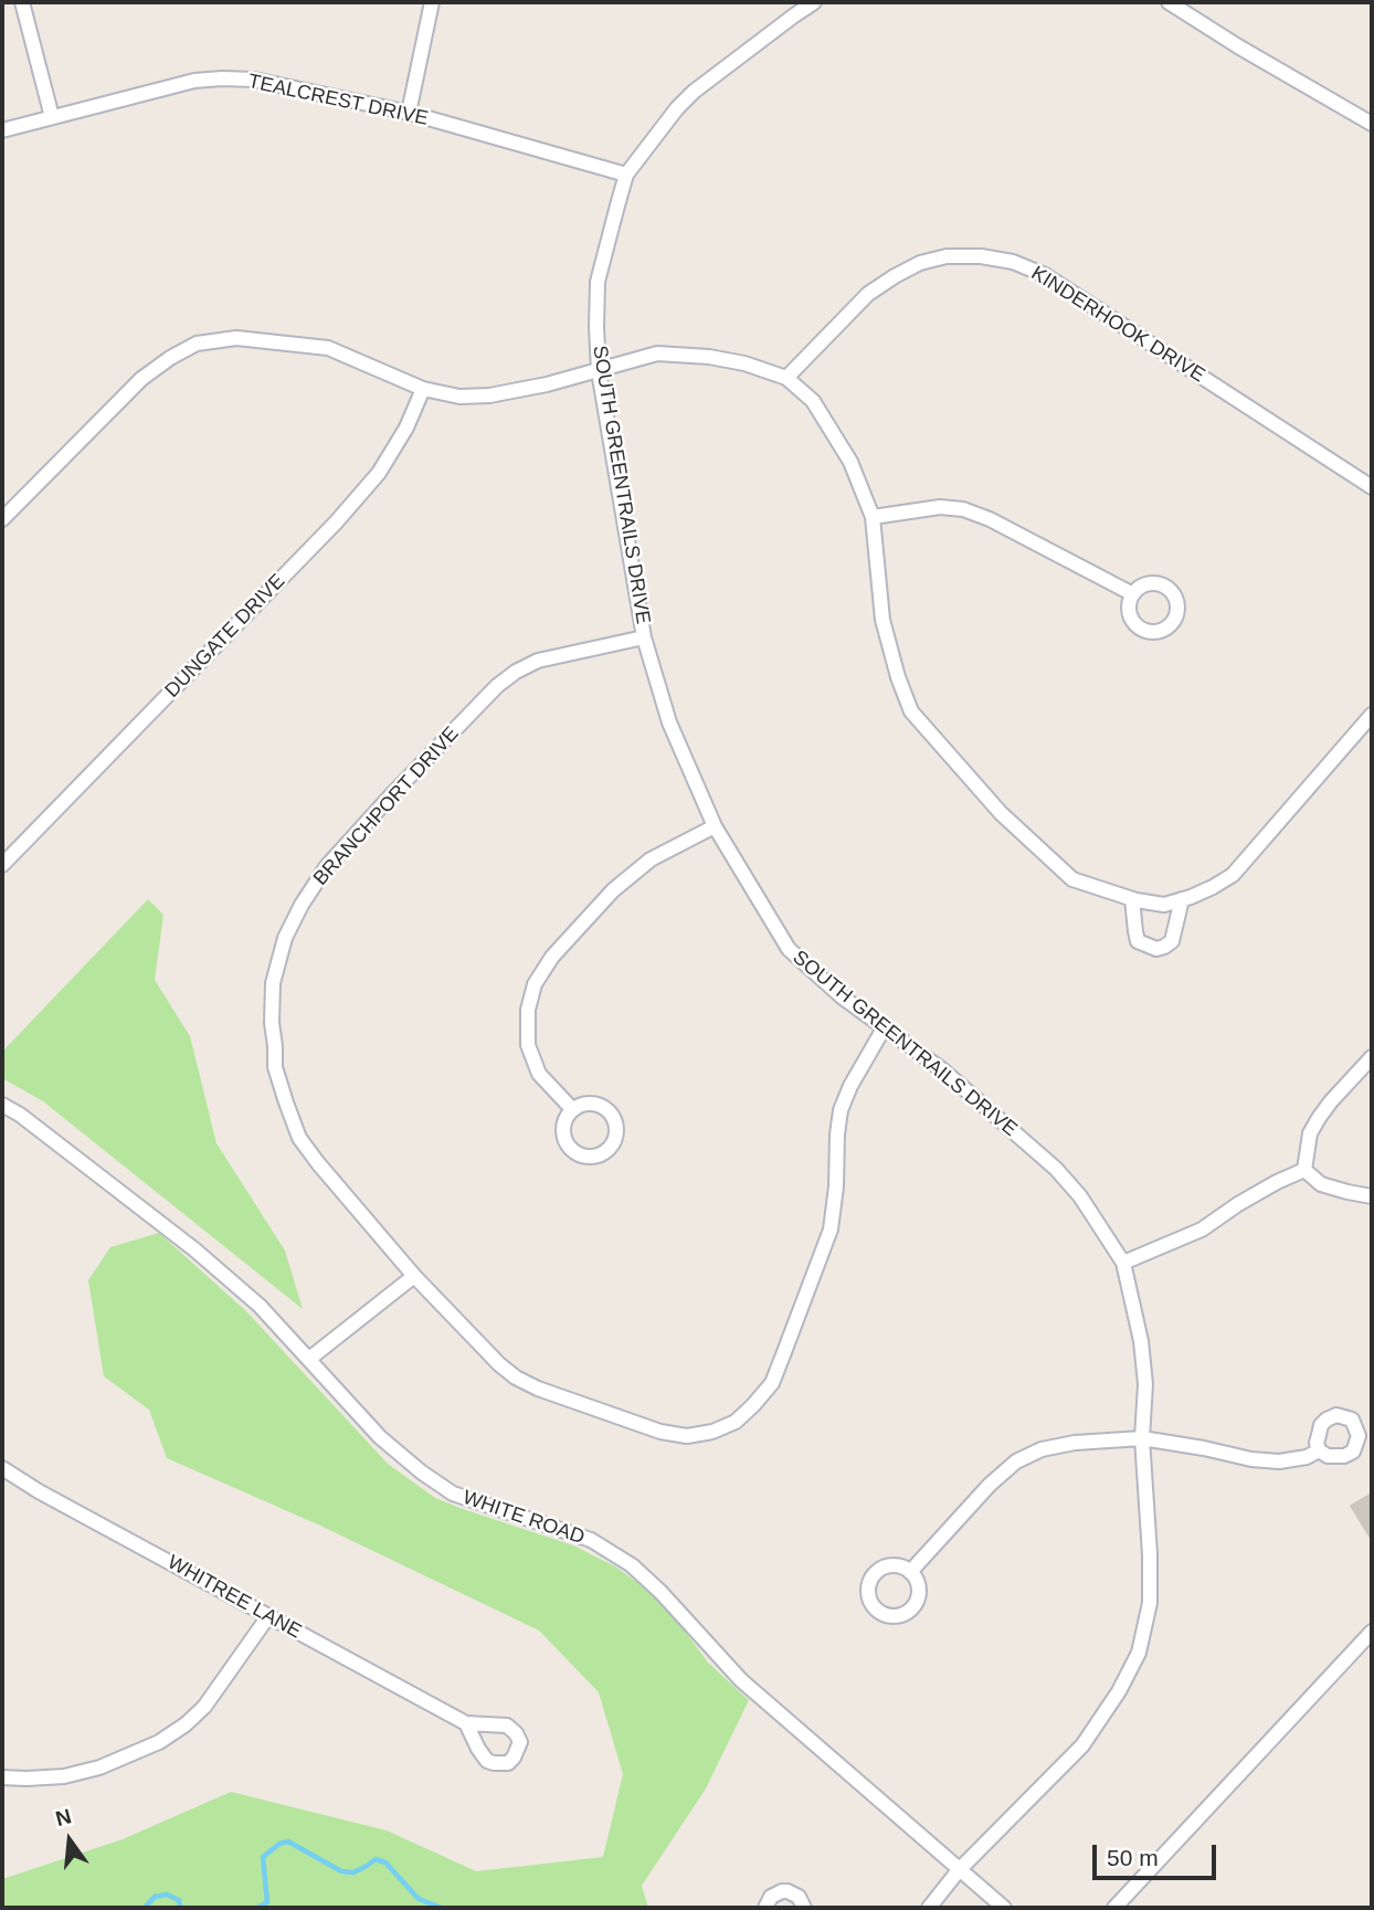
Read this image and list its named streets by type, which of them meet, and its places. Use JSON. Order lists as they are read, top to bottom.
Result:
{
  "streets": {
    "street": [
      "TEALCREST DRIVE",
      "KINDERHOOK DRIVE",
      "SOUTH GREENTRAILS DRIVE",
      "DUNGATE DRIVE",
      "BRANCHPORT DRIVE",
      "WHITE ROAD",
      "WHITREE LANE"
    ]
  },
  "crossings": [
    ["TEALCREST DRIVE", "SOUTH GREENTRAILS DRIVE"],
    ["SOUTH GREENTRAILS DRIVE", "BRANCHPORT DRIVE"],
    ["SOUTH GREENTRAILS DRIVE", "WHITE ROAD"]
  ],
  "scale_bar": "50 m",
  "north": "top"
}
